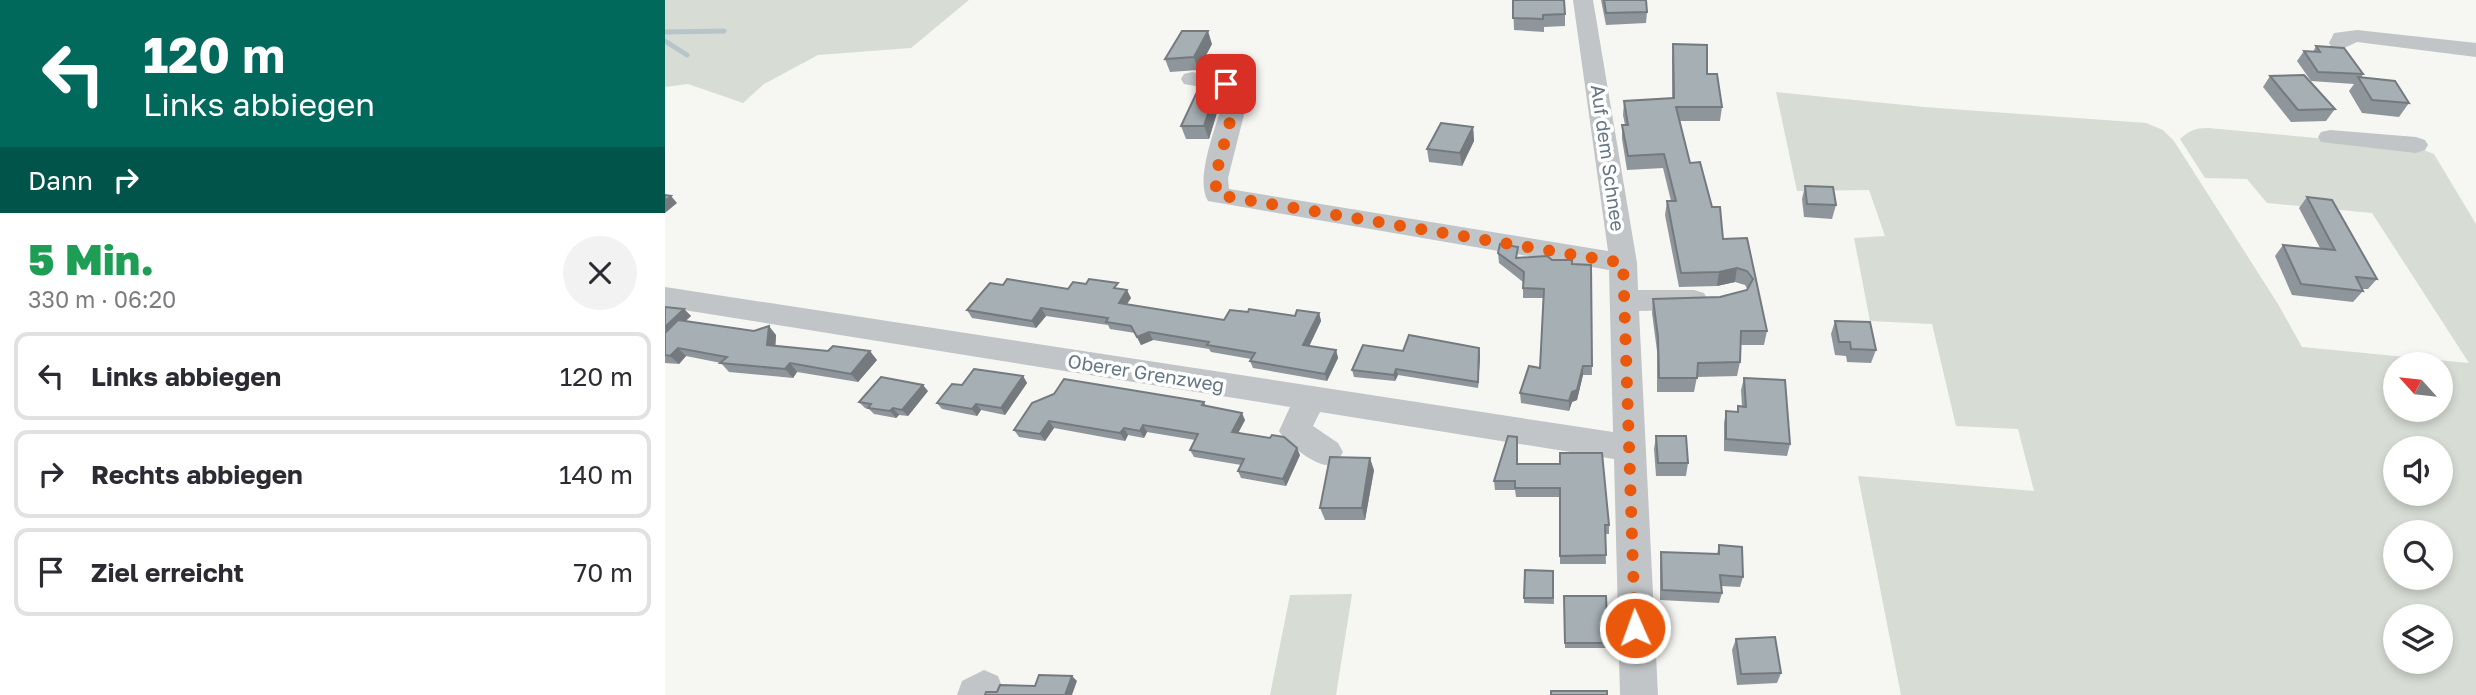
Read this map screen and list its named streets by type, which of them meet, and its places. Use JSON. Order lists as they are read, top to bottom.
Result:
{
  "streets": {
    "street": ["Auf dem Schnee", "Oberer Grenzweg"]
  },
  "crossings": [
    ["Auf dem Schnee", "Oberer Grenzweg"]
  ],
  "north": "top left",
  "page": {
    "turn": ["120 m", "Links abbiegen"],
    "then": "Dann",
    "heading": ["5 Min.", "330 m · 06:20"],
    "list": [
      {
        "name": "Links abbiegen",
        "value": "120 m"
      },
      {
        "name": "Rechts abbiegen",
        "value": "140 m"
      },
      {
        "name": "Ziel erreicht",
        "value": "70 m"
      }
    ]
  }
}
